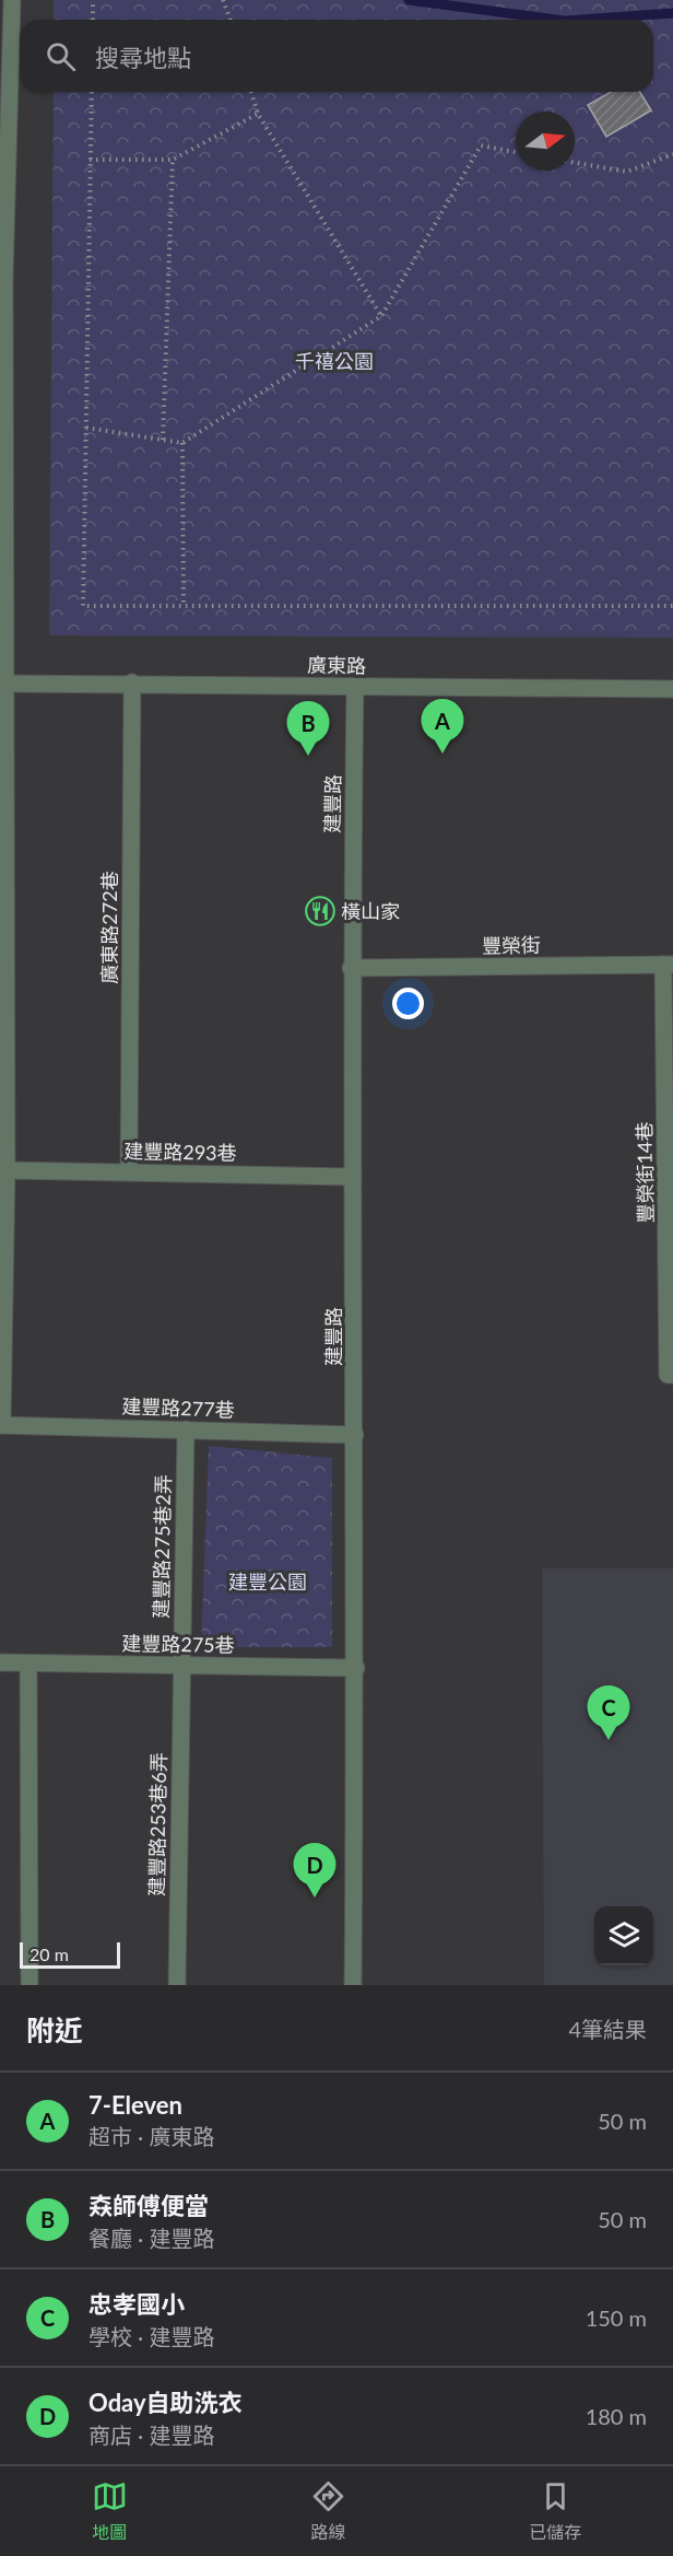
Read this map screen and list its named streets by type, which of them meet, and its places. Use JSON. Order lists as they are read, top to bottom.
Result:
{
  "streets": {
    "street": [
      "廣東路",
      "建豐路",
      "廣東路272巷",
      "豐榮街",
      "建豐路293巷",
      "豐榮街14巷",
      "建豐路277巷",
      "建豐路275巷2弄",
      "建豐路275巷",
      "建豐路253巷6弄"
    ]
  },
  "crossings": [
    ["廣東路", "建豐路"],
    ["廣東路", "廣東路272巷"],
    ["建豐路", "豐榮街"],
    ["建豐路", "建豐路293巷"],
    ["建豐路", "建豐路277巷"],
    ["建豐路", "建豐路275巷"],
    ["廣東路272巷", "建豐路293巷"],
    ["豐榮街", "豐榮街14巷"],
    ["建豐路277巷", "建豐路275巷2弄"],
    ["建豐路275巷2弄", "建豐路275巷"],
    ["建豐路275巷2弄", "建豐路253巷6弄"],
    ["建豐路275巷", "建豐路253巷6弄"]
  ],
  "parks": ["千禧公園", "建豐公園"],
  "places": {
    "restaurant": ["橫山家"]
  },
  "scale_bar": "20 m",
  "north": "right",
  "page": {
    "search": "搜尋地點",
    "pins": [
      "A",
      "B",
      "C",
      "D"
    ],
    "scale": "20 m",
    "heading": ["附近", "4筆結果"],
    "list": [
      {
        "mark": "A",
        "name": "7-Eleven",
        "note": "超市 · 廣東路",
        "value": "50 m"
      },
      {
        "mark": "B",
        "name": "𡘙師傅便當",
        "note": "餐廳 · 建豐路",
        "value": "50 m"
      },
      {
        "mark": "C",
        "name": "忠孝國小",
        "note": "學校 · 建豐路",
        "value": "150 m"
      },
      {
        "mark": "D",
        "name": "Oday自助洗衣",
        "note": "商店 · 建豐路",
        "value": "180 m"
      }
    ],
    "nav": ["地圖", "路線", "已儲存"]
  }
}
